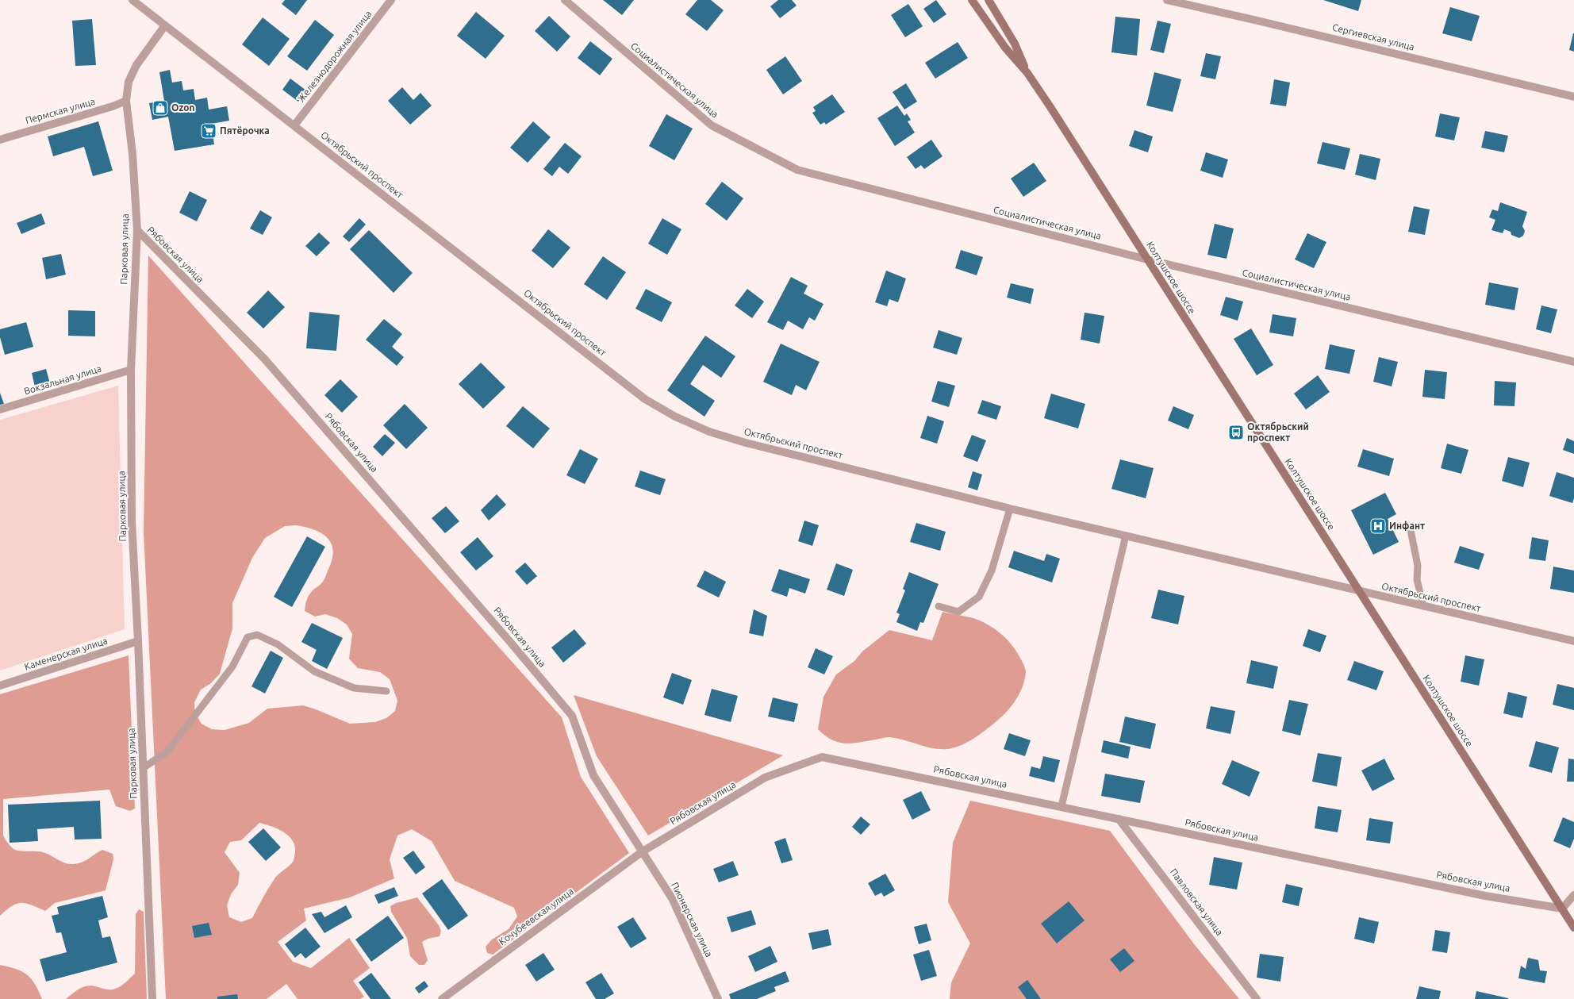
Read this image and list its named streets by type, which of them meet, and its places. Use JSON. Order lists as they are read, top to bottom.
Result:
{
  "streets": {
    "main road": ["Колтушское шоссе"],
    "street": [
      "Сергиевская улица",
      "Железнодорожная улица",
      "Социалистическая улица",
      "Пермская улица",
      "Октябрьский проспект",
      "Парковая улица",
      "Рябовская улица",
      "Вокзальная улица",
      "Каменерская улица",
      "Павловская улица",
      "Кочубеевская улица",
      "Пионерская улица"
    ]
  },
  "crossings": [
    ["Железнодорожная улица", "Октябрьский проспект"],
    ["Социалистическая улица", "Колтушское шоссе"],
    ["Пермская улица", "Парковая улица"],
    ["Октябрьский проспект", "Парковая улица"],
    ["Октябрьский проспект", "Колтушское шоссе"],
    ["Парковая улица", "Рябовская улица"],
    ["Парковая улица", "Вокзальная улица"],
    ["Парковая улица", "Каменерская улица"],
    ["Рябовская улица", "Колтушское шоссе"],
    ["Рябовская улица", "Павловская улица"],
    ["Рябовская улица", "Кочубеевская улица"],
    ["Рябовская улица", "Пионерская улица"],
    ["Кочубеевская улица", "Пионерская улица"]
  ],
  "places": {
    "shop": ["Ozon"],
    "supermarket": ["Пятёрочка"],
    "bus stop": ["Октябрьский проспект"],
    "hospital": ["Инфант"]
  }
}
